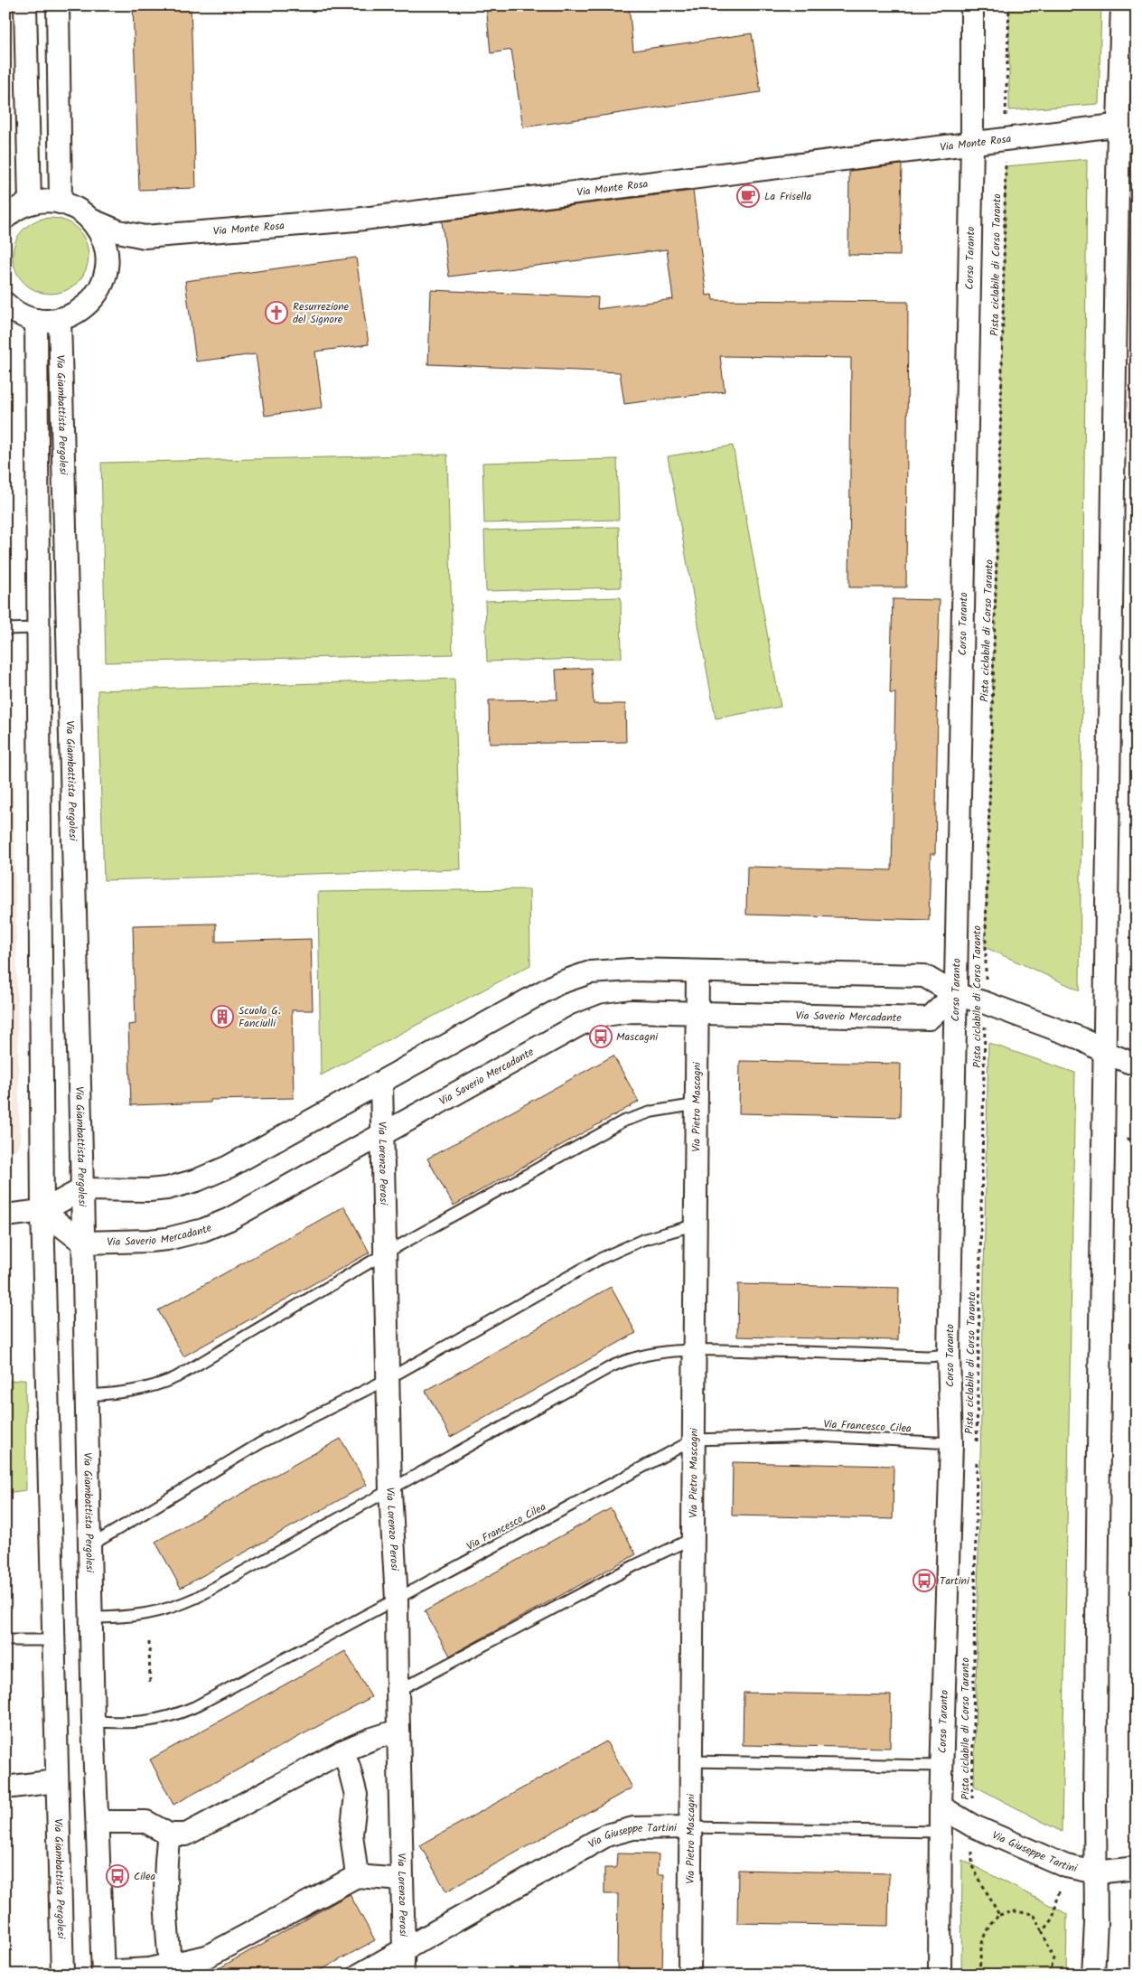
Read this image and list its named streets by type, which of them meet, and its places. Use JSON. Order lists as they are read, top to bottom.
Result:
{
  "streets": {
    "street": [
      "Via Monte Rosa",
      "Corso Taranto",
      "Via Giambattista Pergolesi",
      "Via Saverio Mercadante",
      "Via Pietro Mascagni",
      "Via Lorenzo Perosi",
      "Via Giuseppe Tartini"
    ],
    "lane": ["Via Francesco Cilea"],
    "path": ["Pista ciclabile di Corso Taranto"]
  },
  "crossings": [
    ["Via Monte Rosa", "Corso Taranto"],
    ["Via Monte Rosa", "Pista ciclabile di Corso Taranto"],
    ["Corso Taranto", "Via Saverio Mercadante"],
    ["Corso Taranto", "Via Francesco Cilea"],
    ["Corso Taranto", "Via Giuseppe Tartini"],
    ["Pista ciclabile di Corso Taranto", "Via Giuseppe Tartini"],
    ["Via Giambattista Pergolesi", "Via Saverio Mercadante"],
    ["Via Giambattista Pergolesi", "Via Francesco Cilea"],
    ["Via Saverio Mercadante", "Via Pietro Mascagni"],
    ["Via Saverio Mercadante", "Via Lorenzo Perosi"],
    ["Via Pietro Mascagni", "Via Francesco Cilea"],
    ["Via Pietro Mascagni", "Via Giuseppe Tartini"],
    ["Via Lorenzo Perosi", "Via Francesco Cilea"],
    ["Via Lorenzo Perosi", "Via Giuseppe Tartini"]
  ],
  "places": {
    "cafe": ["La Frisella"],
    "church": ["Resurrezione del Signore"],
    "building": ["Scuola G. Fanciulli"],
    "bus stop": ["Mascagni", "Tartini", "Cilea"]
  }
}
